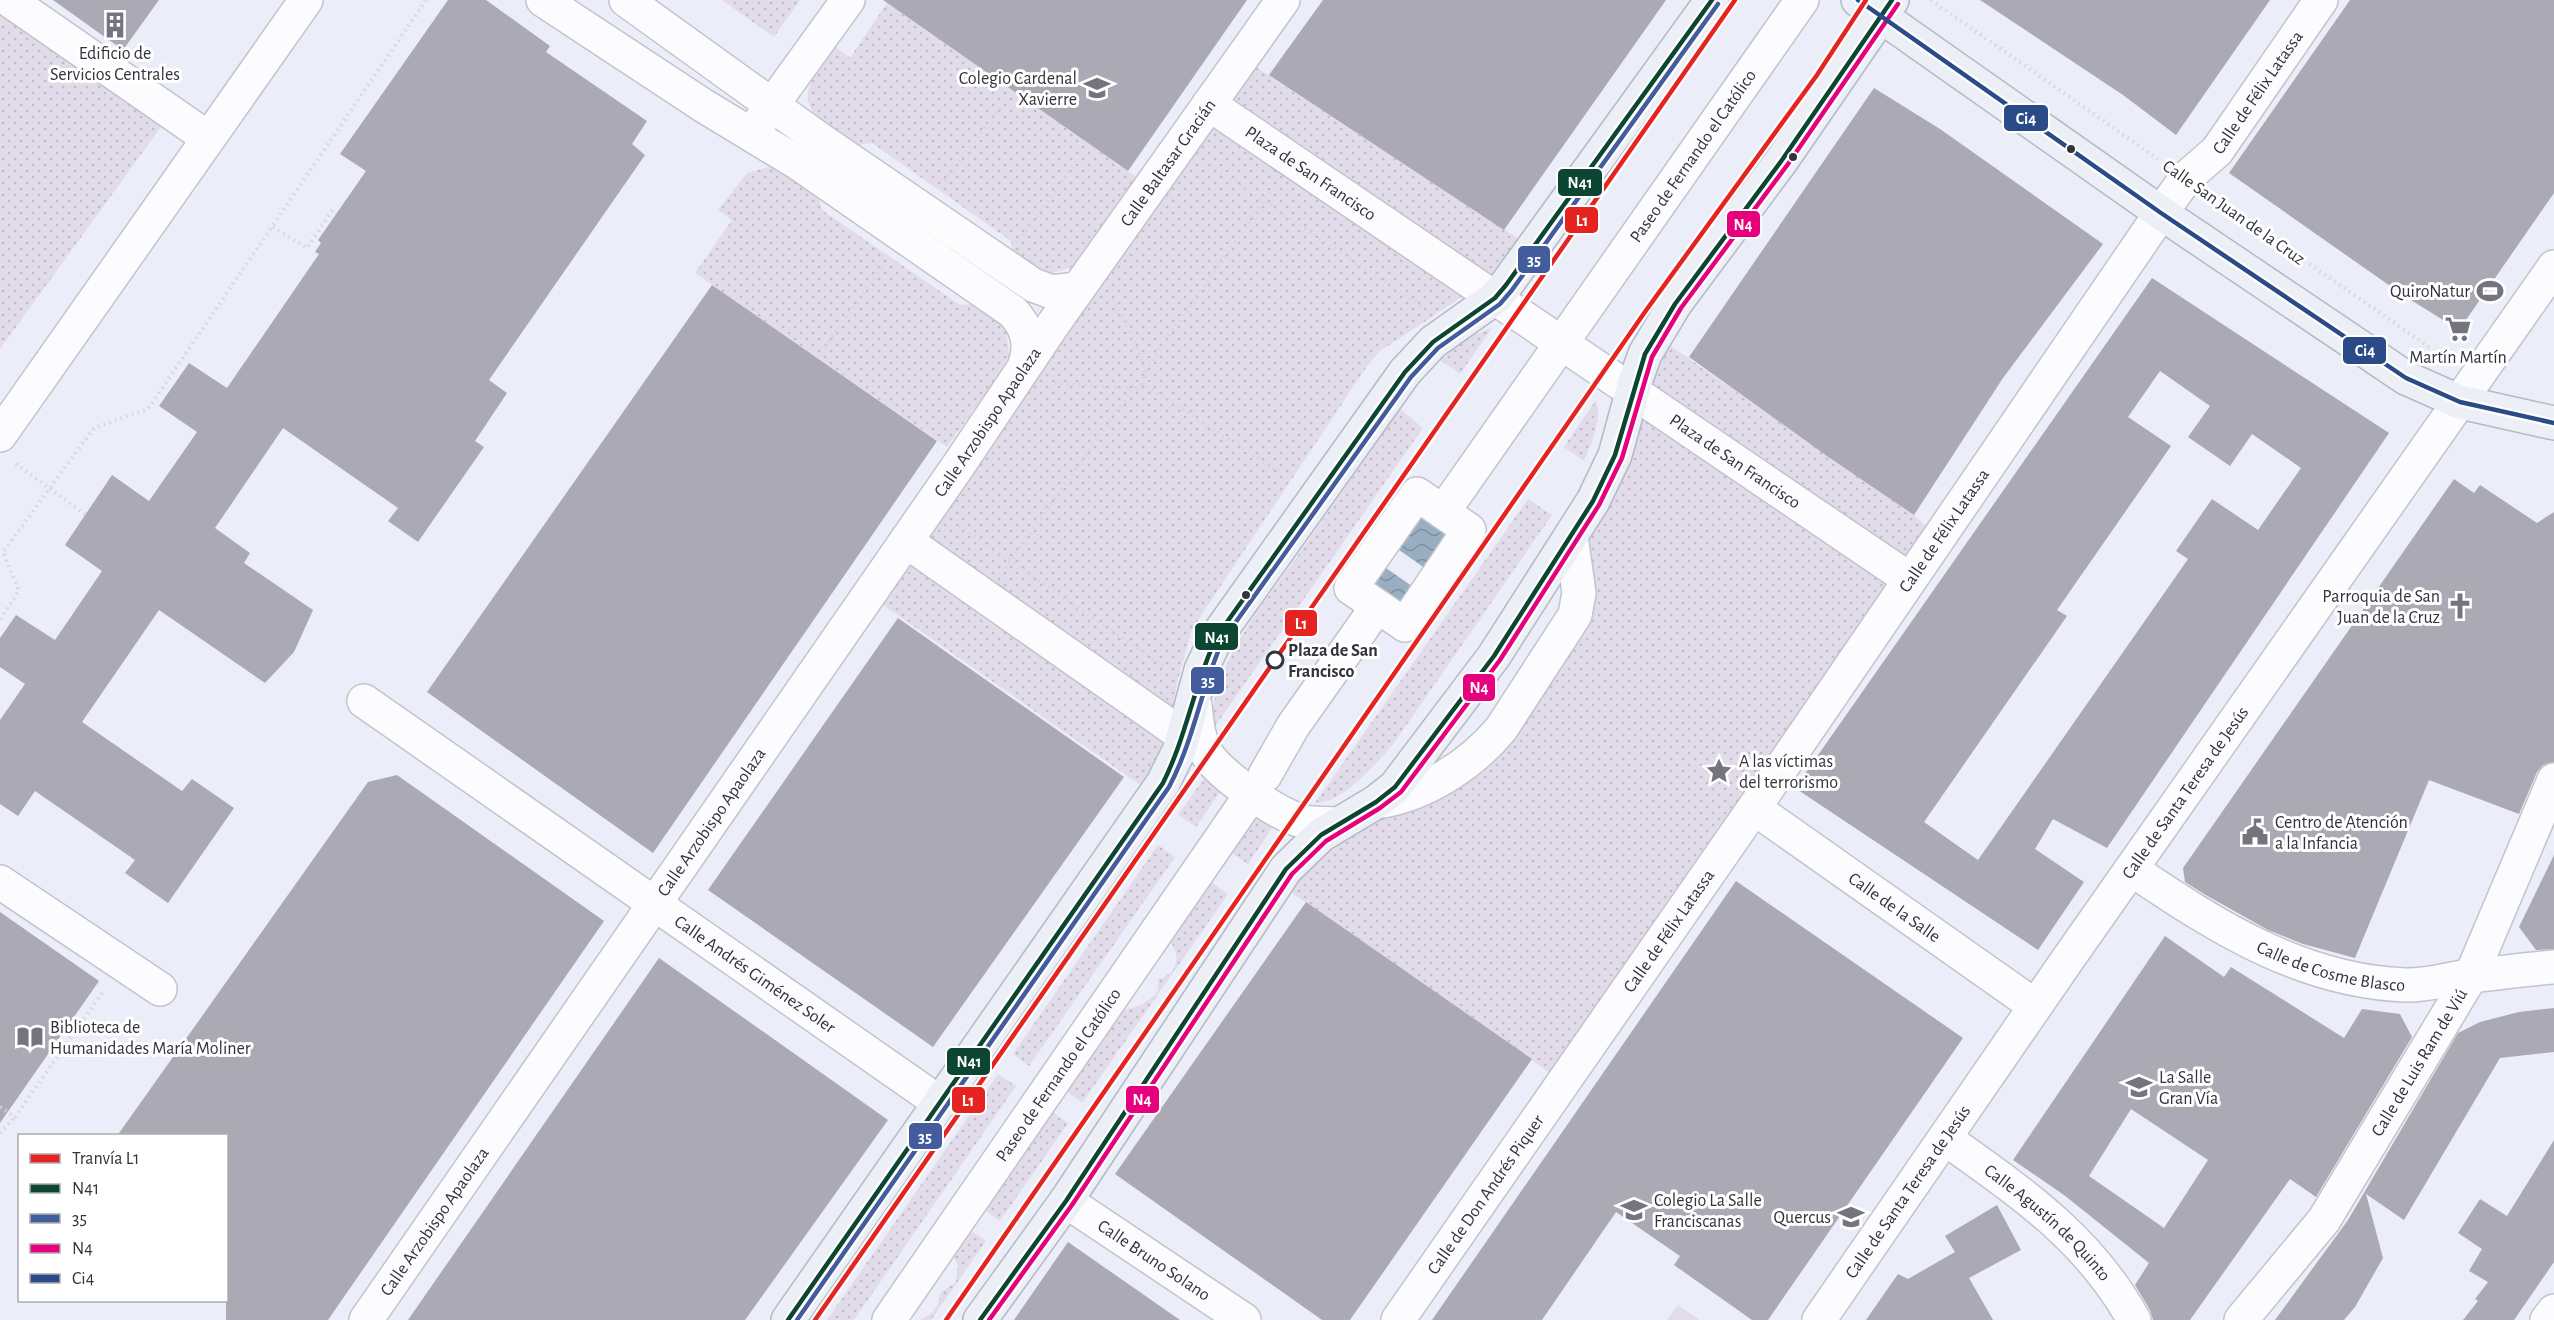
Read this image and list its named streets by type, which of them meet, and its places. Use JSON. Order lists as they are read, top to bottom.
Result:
{
  "streets": {
    "street": [
      "Calle de Félix Latassa",
      "Paseo de Fernando el Católico",
      "Calle Baltasar Gracián",
      "Plaza de San Francisco",
      "Calle Arzobispo Apaolaza",
      "Calle de Santa Teresa de Jesús",
      "Calle de la Salle",
      "Calle de Cosme Blasco",
      "Calle Andrés Giménez Soler",
      "Calle de Luis Ram de Viú",
      "Calle de Don Andrés Piquer",
      "Calle Agustín de Quinto",
      "Calle Bruno Solano"
    ],
    "path": ["Calle San Juan de la Cruz"]
  },
  "crossings": [
    ["Calle de Félix Latassa", "Plaza de San Francisco"],
    ["Calle de Félix Latassa", "Calle San Juan de la Cruz"],
    ["Calle de Félix Latassa", "Calle de la Salle"],
    ["Calle de Félix Latassa", "Calle de Don Andrés Piquer"],
    ["Paseo de Fernando el Católico", "Plaza de San Francisco"],
    ["Calle Baltasar Gracián", "Plaza de San Francisco"],
    ["Calle Baltasar Gracián", "Calle Arzobispo Apaolaza"],
    ["Calle San Juan de la Cruz", "Calle de Santa Teresa de Jesús"],
    ["Calle Arzobispo Apaolaza", "Calle Andrés Giménez Soler"],
    ["Calle de Santa Teresa de Jesús", "Calle de la Salle"],
    ["Calle de Santa Teresa de Jesús", "Calle de Cosme Blasco"],
    ["Calle de Santa Teresa de Jesús", "Calle Agustín de Quinto"],
    ["Calle de Cosme Blasco", "Calle de Luis Ram de Viú"]
  ],
  "places": {
    "building": ["Edificio de Servicios Centrales"],
    "school or university": [
      "Colegio Cardenal Xavierre",
      "La Salle Gran Vía",
      "Colegio La Salle Franciscanas",
      "Quercus"
    ],
    "sports": ["QuiroNatur"],
    "supermarket": ["Martín Martín"],
    "church": ["Parroquia de San Juan de la Cruz"],
    "other": ["Plaza de San Francisco"],
    "place": ["A las víctimas del terrorismo"],
    "public building": ["Centro de Atención a la Infancia"],
    "library": ["Biblioteca de Humanidades María Moliner"]
  },
  "lines": [
    "tram line L1",
    "transit line N41",
    "transit line Ci4",
    "transit line 35",
    "transit line N4"
  ],
  "legend": [
    "Tranvía L1",
    "N41",
    "35",
    "N4",
    "Ci4"
  ]
}
